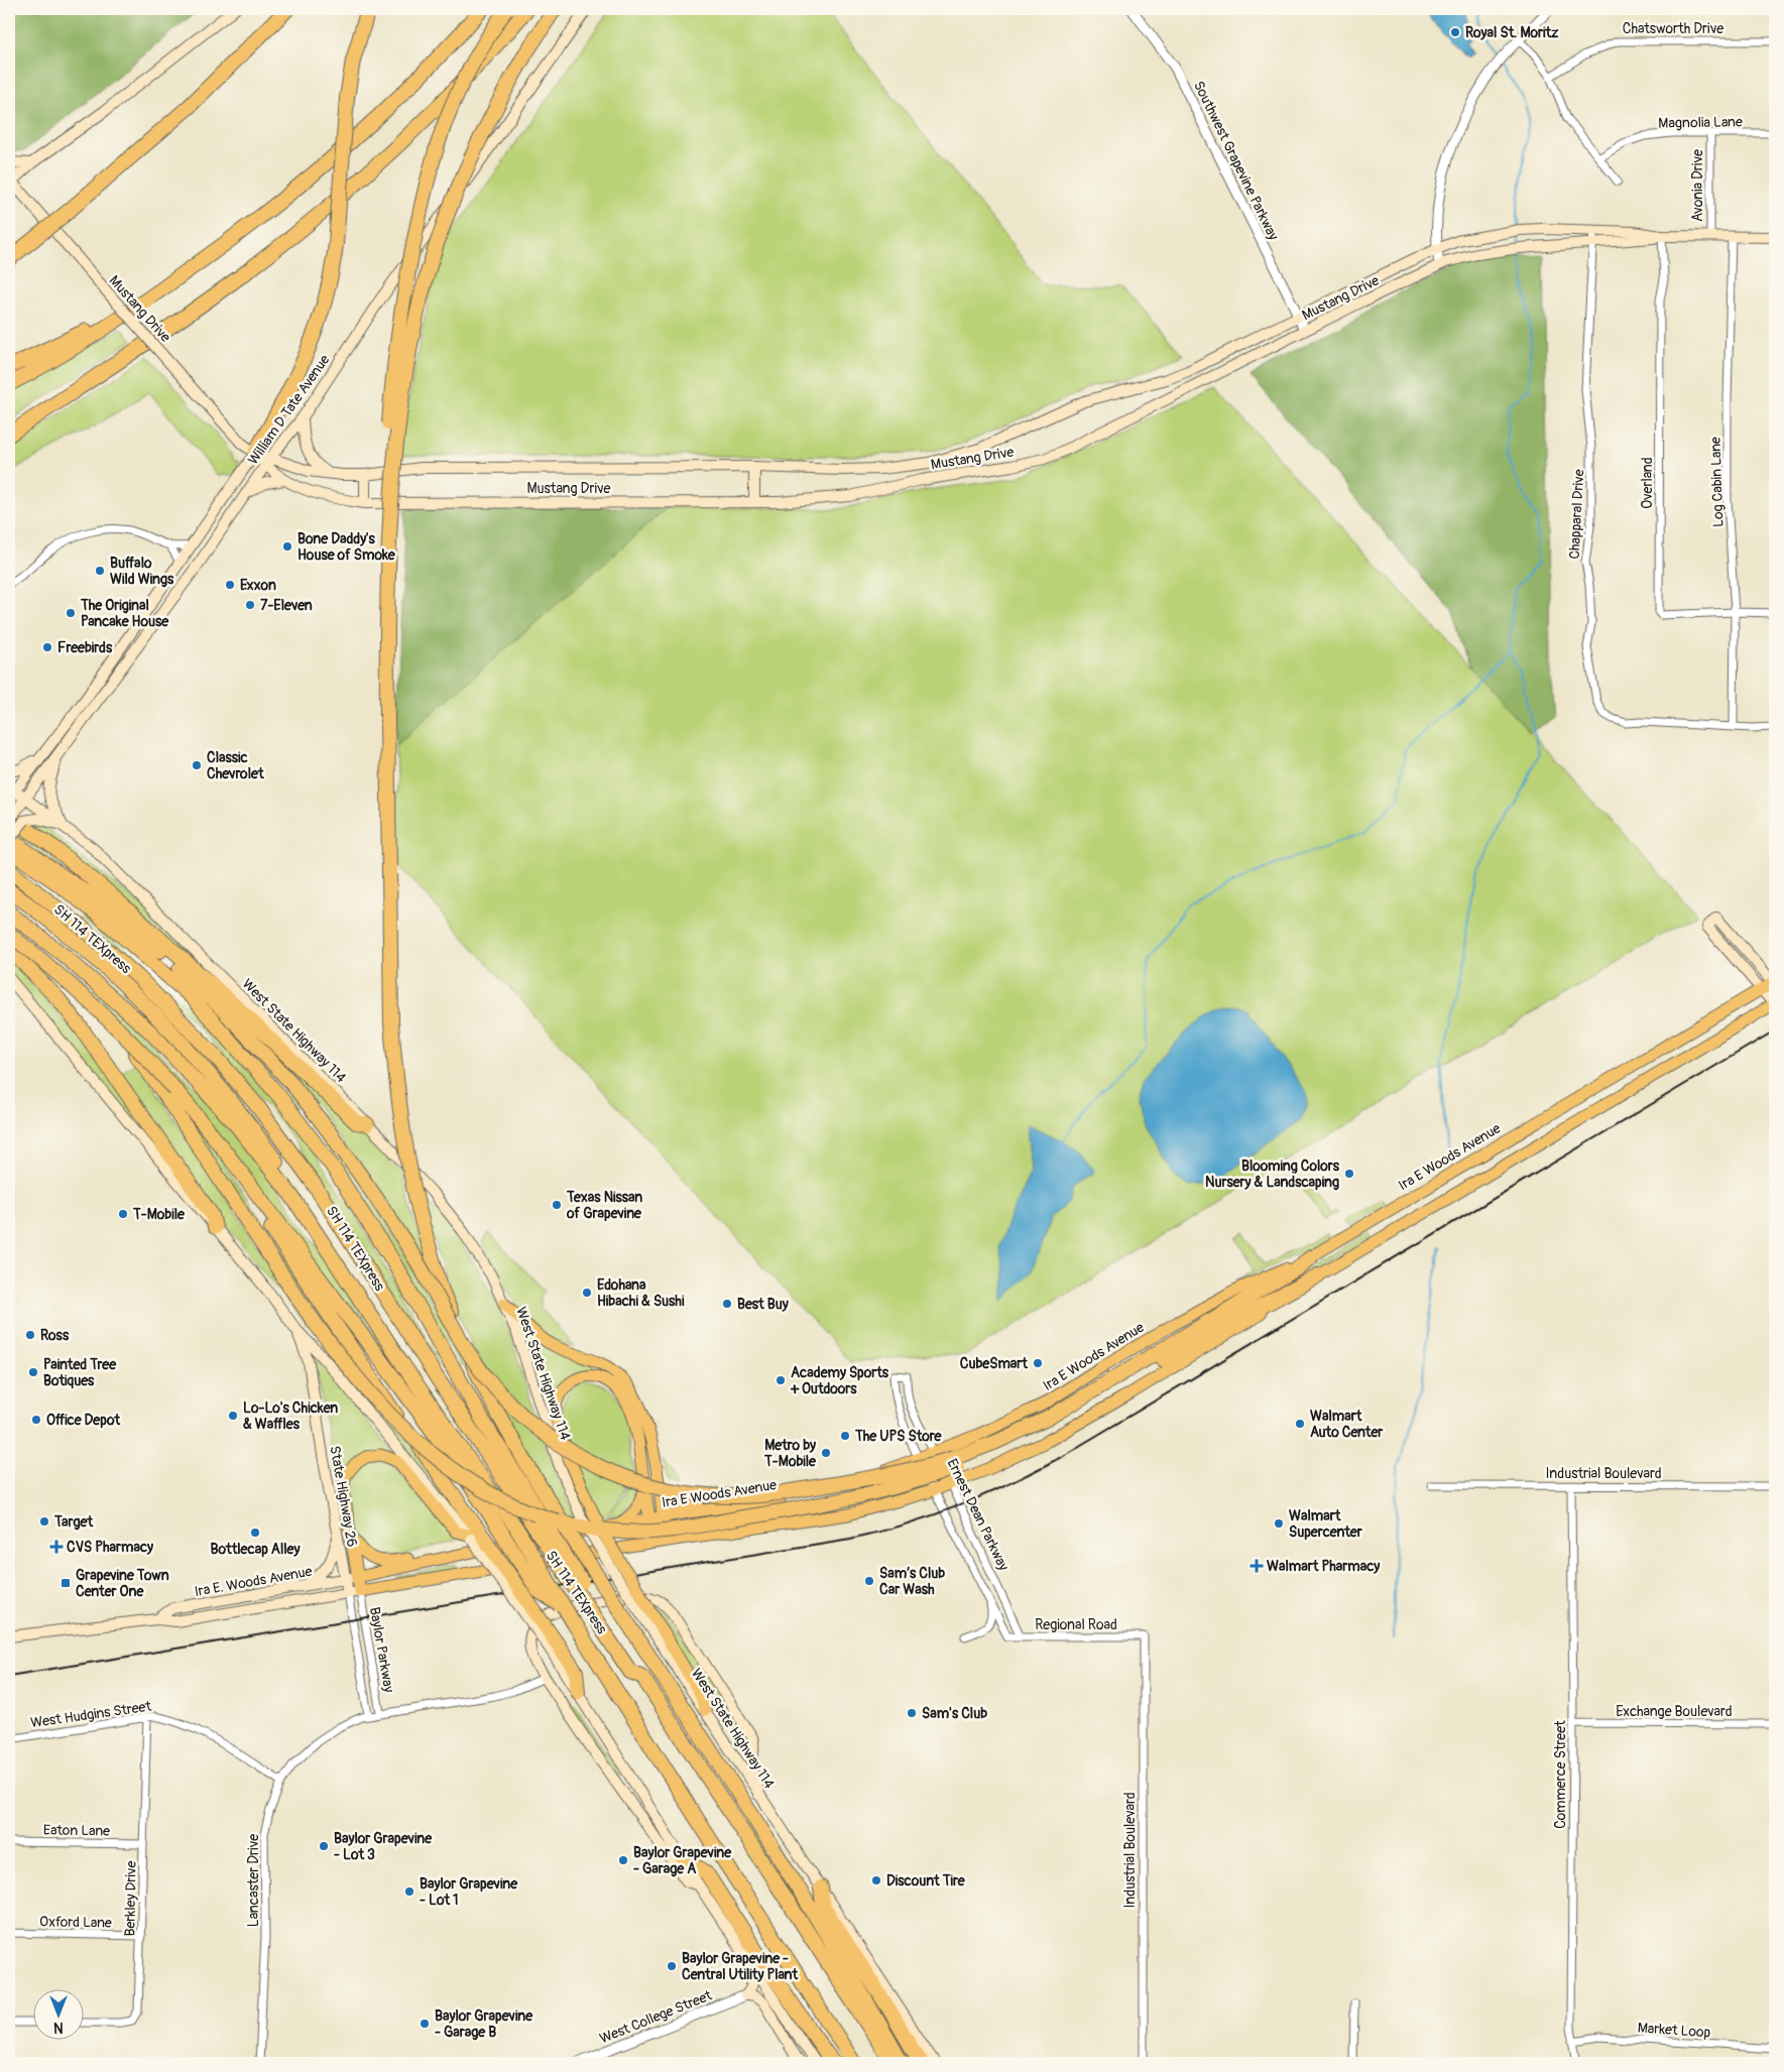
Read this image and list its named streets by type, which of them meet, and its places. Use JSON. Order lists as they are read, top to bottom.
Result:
{
  "streets": {
    "highway": ["SH 114 TEXpress"],
    "main road": [
      "Mustang Drive",
      "William D Tate Avenue",
      "West State Highway 114",
      "Ira E Woods Avenue",
      "State Highway 26",
      "Ira E. Woods Avenue"
    ],
    "street": [
      "Chatsworth Drive",
      "Magnolia Lane",
      "Southwest Grapevine Parkway",
      "Avonia Drive",
      "Log Cabin Lane",
      "Overland",
      "Chapparal Drive",
      "Industrial Boulevard",
      "Ernest Dean Parkway",
      "Regional Road",
      "Baylor Parkway",
      "Exchange Boulevard",
      "West Hudgins Street",
      "Commerce Street",
      "Eaton Lane",
      "Lancaster Drive",
      "Berkley Drive",
      "Oxford Lane",
      "West College Street",
      "Market Loop"
    ]
  },
  "crossings": [
    ["Magnolia Lane", "Avonia Drive"],
    ["Southwest Grapevine Parkway", "Mustang Drive"],
    ["Avonia Drive", "Mustang Drive"],
    ["Mustang Drive", "William D Tate Avenue"],
    ["Mustang Drive", "Log Cabin Lane"],
    ["Mustang Drive", "Overland"],
    ["Mustang Drive", "Chapparal Drive"],
    ["William D Tate Avenue", "West State Highway 114"],
    ["Log Cabin Lane", "Overland"],
    ["Log Cabin Lane", "Chapparal Drive"],
    ["Ira E Woods Avenue", "Ernest Dean Parkway"],
    ["Ira E Woods Avenue", "Ira E. Woods Avenue"],
    ["Industrial Boulevard", "Regional Road"],
    ["Industrial Boulevard", "Commerce Street"],
    ["State Highway 26", "Ira E. Woods Avenue"],
    ["State Highway 26", "Baylor Parkway"],
    ["Ernest Dean Parkway", "Regional Road"],
    ["Ira E. Woods Avenue", "Baylor Parkway"],
    ["Baylor Parkway", "Lancaster Drive"],
    ["Exchange Boulevard", "Commerce Street"],
    ["West Hudgins Street", "Lancaster Drive"],
    ["West Hudgins Street", "Berkley Drive"],
    ["Commerce Street", "Market Loop"],
    ["Eaton Lane", "Berkley Drive"],
    ["Berkley Drive", "Oxford Lane"]
  ],
  "places": {
    "other": [
      "Royal St. Moritz",
      "Bone Daddy's House of Smoke",
      "Buffalo Wild Wings",
      "Exxon",
      "7-Eleven",
      "The Original Pancake House",
      "Freebirds",
      "Classic Chevrolet",
      "Blooming Colors Nursery & Landscaping",
      "Texas Nissan of Grapevine",
      "T-Mobile",
      "Edohana Hibachi & Sushi",
      "Best Buy",
      "Ross",
      "CubeSmart",
      "Painted Tree Botiques",
      "Academy Sports + Outdoors",
      "Lo-Lo's Chicken & Waffles",
      "Office Depot",
      "Walmart Auto Center",
      "The UPS Store",
      "Metro by T-Mobile",
      "Target",
      "Walmart Supercenter",
      "Bottlecap Alley",
      "Sam’s Club Car Wash",
      "Sam's Club",
      "Baylor Grapevine - Lot 3",
      "Baylor Grapevine - Garage A",
      "Discount Tire",
      "Baylor Grapevine - Lot 1",
      "Baylor Grapevine - Central Utility Plant",
      "Baylor Grapevine - Garage B"
    ],
    "health": ["CVS Pharmacy", "Walmart Pharmacy"],
    "transit": ["Grapevine Town Center One"]
  },
  "north": "bottom"
}
